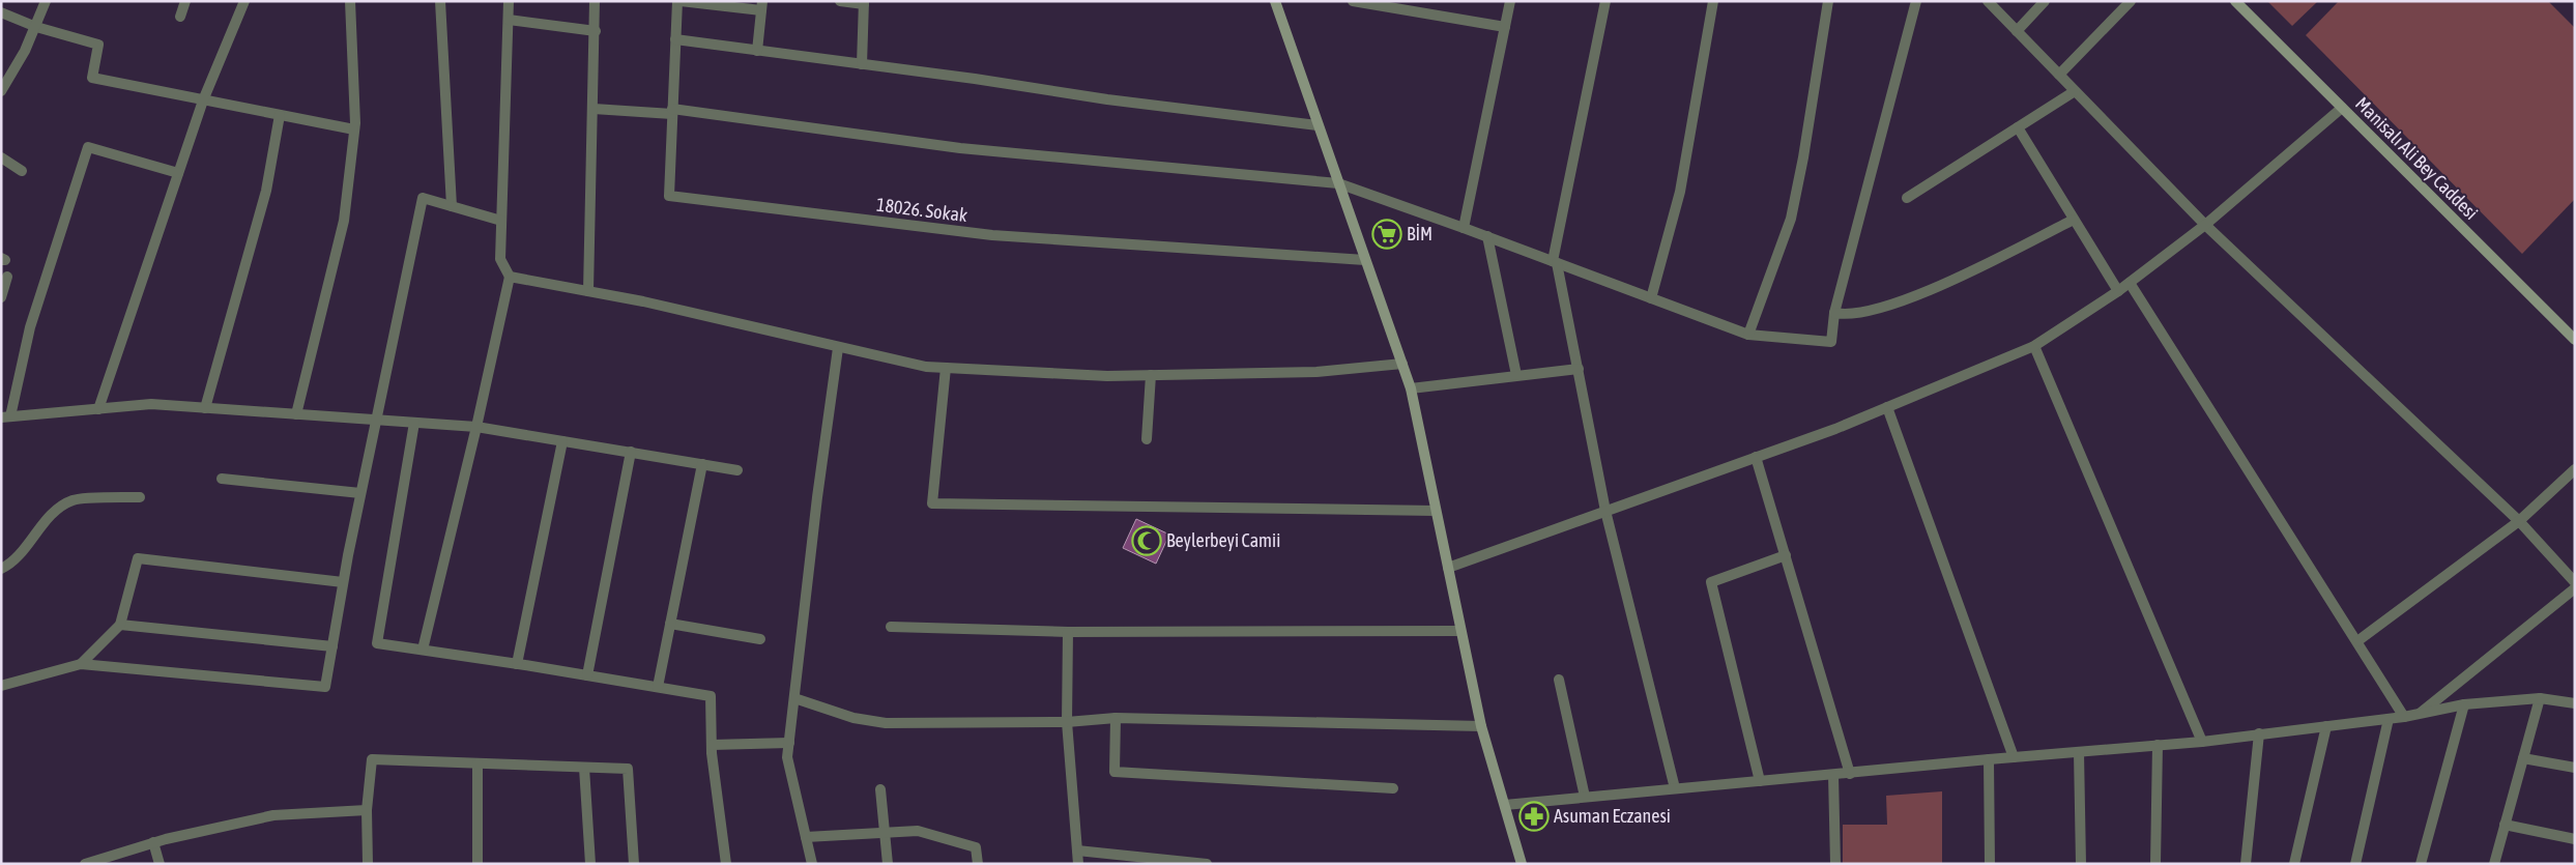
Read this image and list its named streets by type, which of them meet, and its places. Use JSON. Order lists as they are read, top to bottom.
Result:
{
  "streets": {
    "main road": ["Manisalı Ali Bey Caddesi"],
    "street": ["18026. Sokak"]
  },
  "places": {
    "supermarket": ["BİM"],
    "mosque": ["Beylerbeyi Camii"],
    "pharmacy": ["Asuman Eczanesi"]
  }
}
